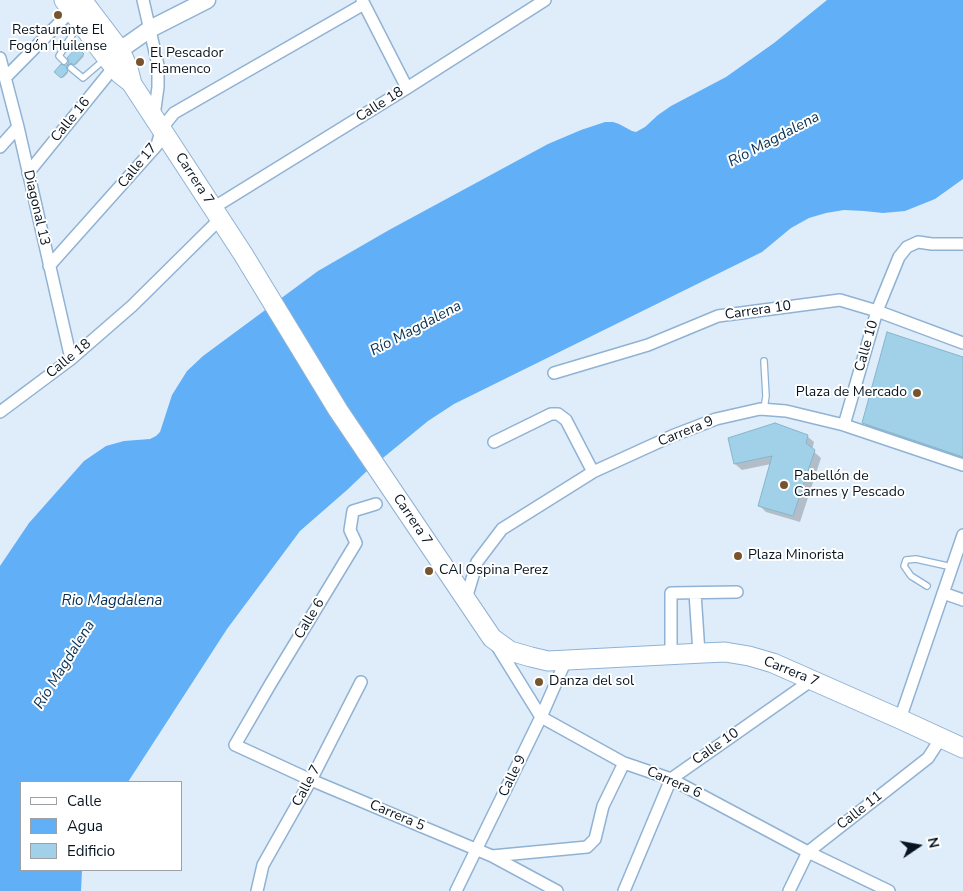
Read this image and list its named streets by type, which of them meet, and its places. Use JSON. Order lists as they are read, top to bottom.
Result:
{
  "streets": {
    "main road": ["Carrera 7"],
    "street": [
      "Calle 18",
      "Calle 16",
      "Calle 17",
      "Diagonal 13",
      "Carrera 10",
      "Calle 10",
      "Carrera 9",
      "Calle 6",
      "Calle 9",
      "Carrera 6",
      "Calle 7",
      "Calle 11",
      "Carrera 5"
    ]
  },
  "crossings": [
    ["Calle 18", "Carrera 7"],
    ["Calle 18", "Diagonal 13"],
    ["Calle 16", "Carrera 7"],
    ["Calle 16", "Diagonal 13"],
    ["Calle 17", "Carrera 7"],
    ["Calle 17", "Diagonal 13"],
    ["Carrera 7", "Calle 10"],
    ["Carrera 7", "Carrera 9"],
    ["Carrera 7", "Calle 9"],
    ["Carrera 7", "Calle 11"],
    ["Carrera 10", "Calle 10"],
    ["Calle 10", "Carrera 9"],
    ["Calle 10", "Carrera 6"],
    ["Calle 6", "Carrera 5"],
    ["Calle 9", "Carrera 6"],
    ["Calle 9", "Carrera 5"],
    ["Carrera 6", "Calle 11"],
    ["Calle 7", "Carrera 5"]
  ],
  "water": ["Río Magdalena", "Rio Magdalena"],
  "places": [
    "Restaurante El Fogón Huilense",
    "El Pescador Flamenco",
    "Plaza de Mercado",
    "Pabellón de Carnes y Pescado",
    "Plaza Minorista",
    "CAI Ospina Perez",
    "Danza del sol"
  ],
  "legend": ["Calle", "Agua", "Edificio"],
  "north": "right"
}
